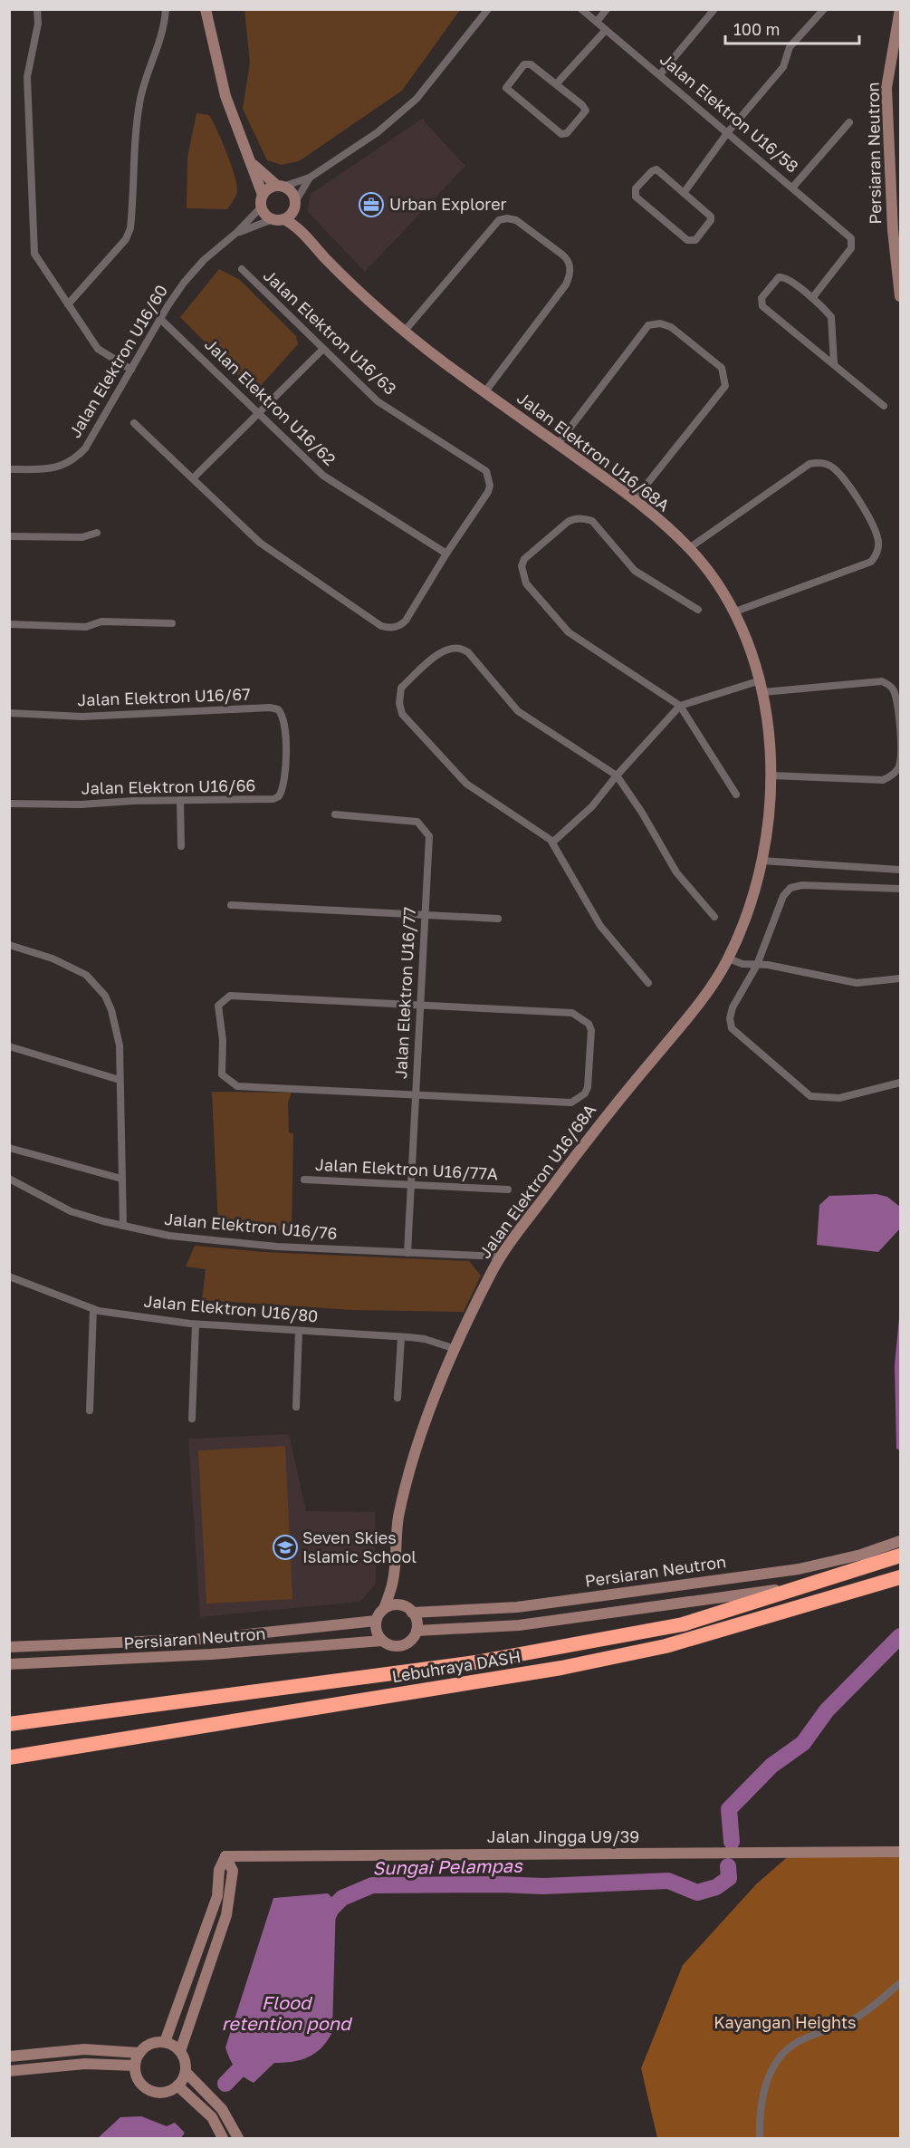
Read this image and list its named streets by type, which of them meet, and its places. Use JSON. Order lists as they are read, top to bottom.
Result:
{
  "streets": {
    "highway": ["Lebuhraya DASH"],
    "street": [
      "Jalan Elektron U16/58",
      "Persiaran Neutron",
      "Jalan Elektron U16/63",
      "Jalan Elektron U16/60",
      "Jalan Elektron U16/62",
      "Jalan Elektron U16/68A",
      "Jalan Elektron U16/67",
      "Jalan Elektron U16/66",
      "Jalan Elektron U16/77",
      "Jalan Elektron U16/77A",
      "Jalan Elektron U16/76",
      "Jalan Elektron U16/80",
      "Jalan Jingga U9/39"
    ]
  },
  "crossings": [
    ["Persiaran Neutron", "Jalan Elektron U16/68A"],
    ["Jalan Elektron U16/63", "Jalan Elektron U16/62"],
    ["Jalan Elektron U16/60", "Jalan Elektron U16/62"],
    ["Jalan Elektron U16/68A", "Jalan Elektron U16/76"],
    ["Jalan Elektron U16/68A", "Jalan Elektron U16/80"],
    ["Jalan Elektron U16/67", "Jalan Elektron U16/66"],
    ["Jalan Elektron U16/77", "Jalan Elektron U16/77A"],
    ["Jalan Elektron U16/77", "Jalan Elektron U16/76"]
  ],
  "water": ["Sungai Pelampas", "Flood retention pond"],
  "parks": ["Kayangan Heights"],
  "places": {
    "office": ["Urban Explorer"],
    "school or university": ["Seven Skies Islamic School"]
  },
  "scale_bar": "100 m"
}
